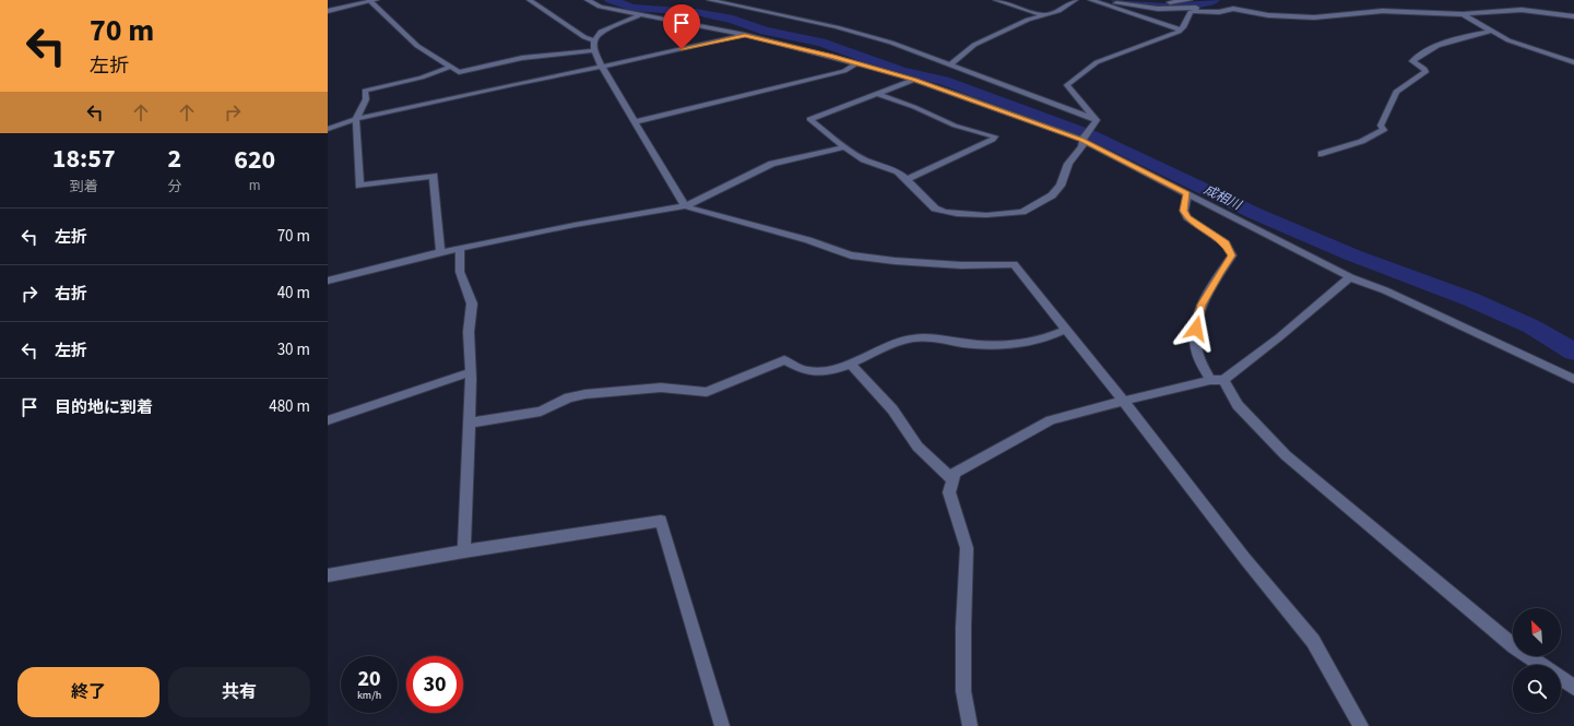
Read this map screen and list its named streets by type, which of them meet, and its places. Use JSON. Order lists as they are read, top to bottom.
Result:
{
  "water": ["成相川"],
  "north": "top left",
  "page": {
    "turn": ["70 m", "左折"],
    "eta": [
      "18:57",
      "到着",
      "2",
      "分",
      "620",
      "m"
    ],
    "list": [
      {
        "name": "左折",
        "value": "70 m"
      },
      {
        "name": "右折",
        "value": "40 m"
      },
      {
        "name": "左折",
        "value": "30 m"
      },
      {
        "name": "目的地に到着",
        "value": "480 m"
      }
    ],
    "speed": "20 km/h",
    "limit": "30",
    "buttons": ["終了", "共有"]
  }
}
